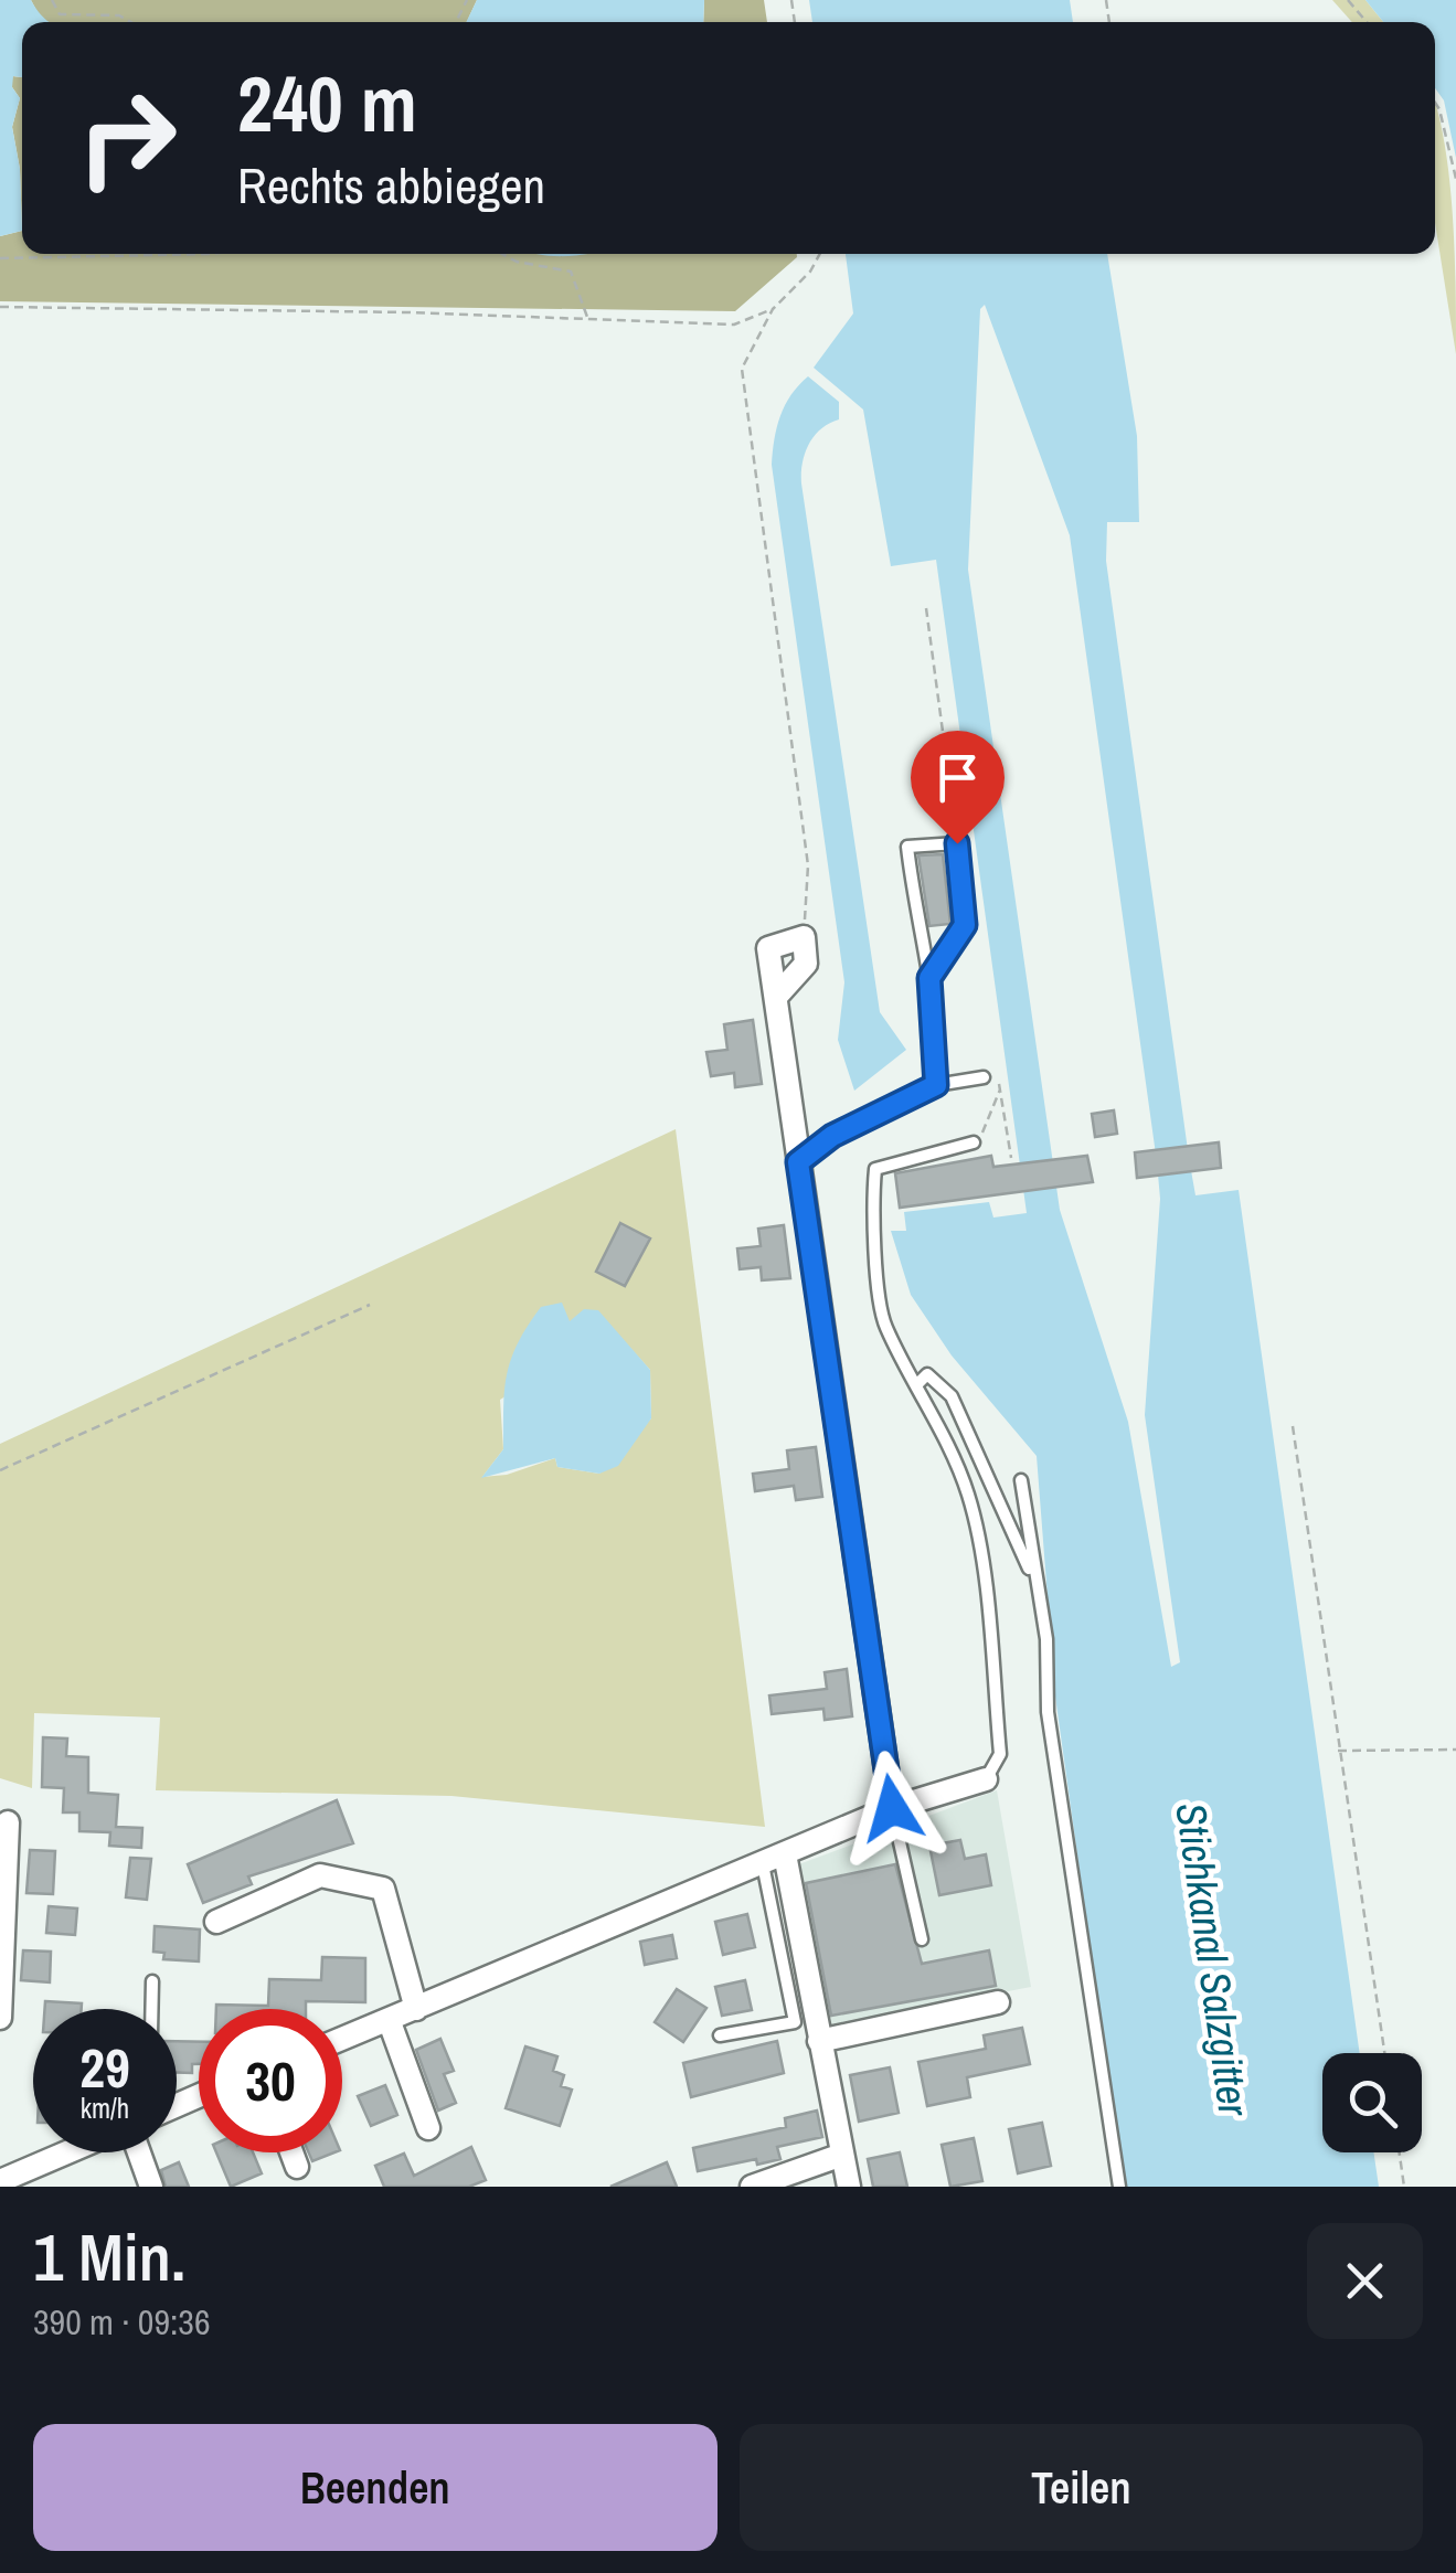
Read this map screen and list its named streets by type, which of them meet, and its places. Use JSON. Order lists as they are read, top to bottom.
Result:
{
  "water": ["Stichkanal Salzgitter"],
  "page": {
    "turn": ["240 m", "Rechts abbiegen"],
    "speed": "29 km/h",
    "limit": "30",
    "heading": ["1 Min.", "390 m · 09:36"],
    "buttons": ["Beenden", "Teilen"]
  }
}
